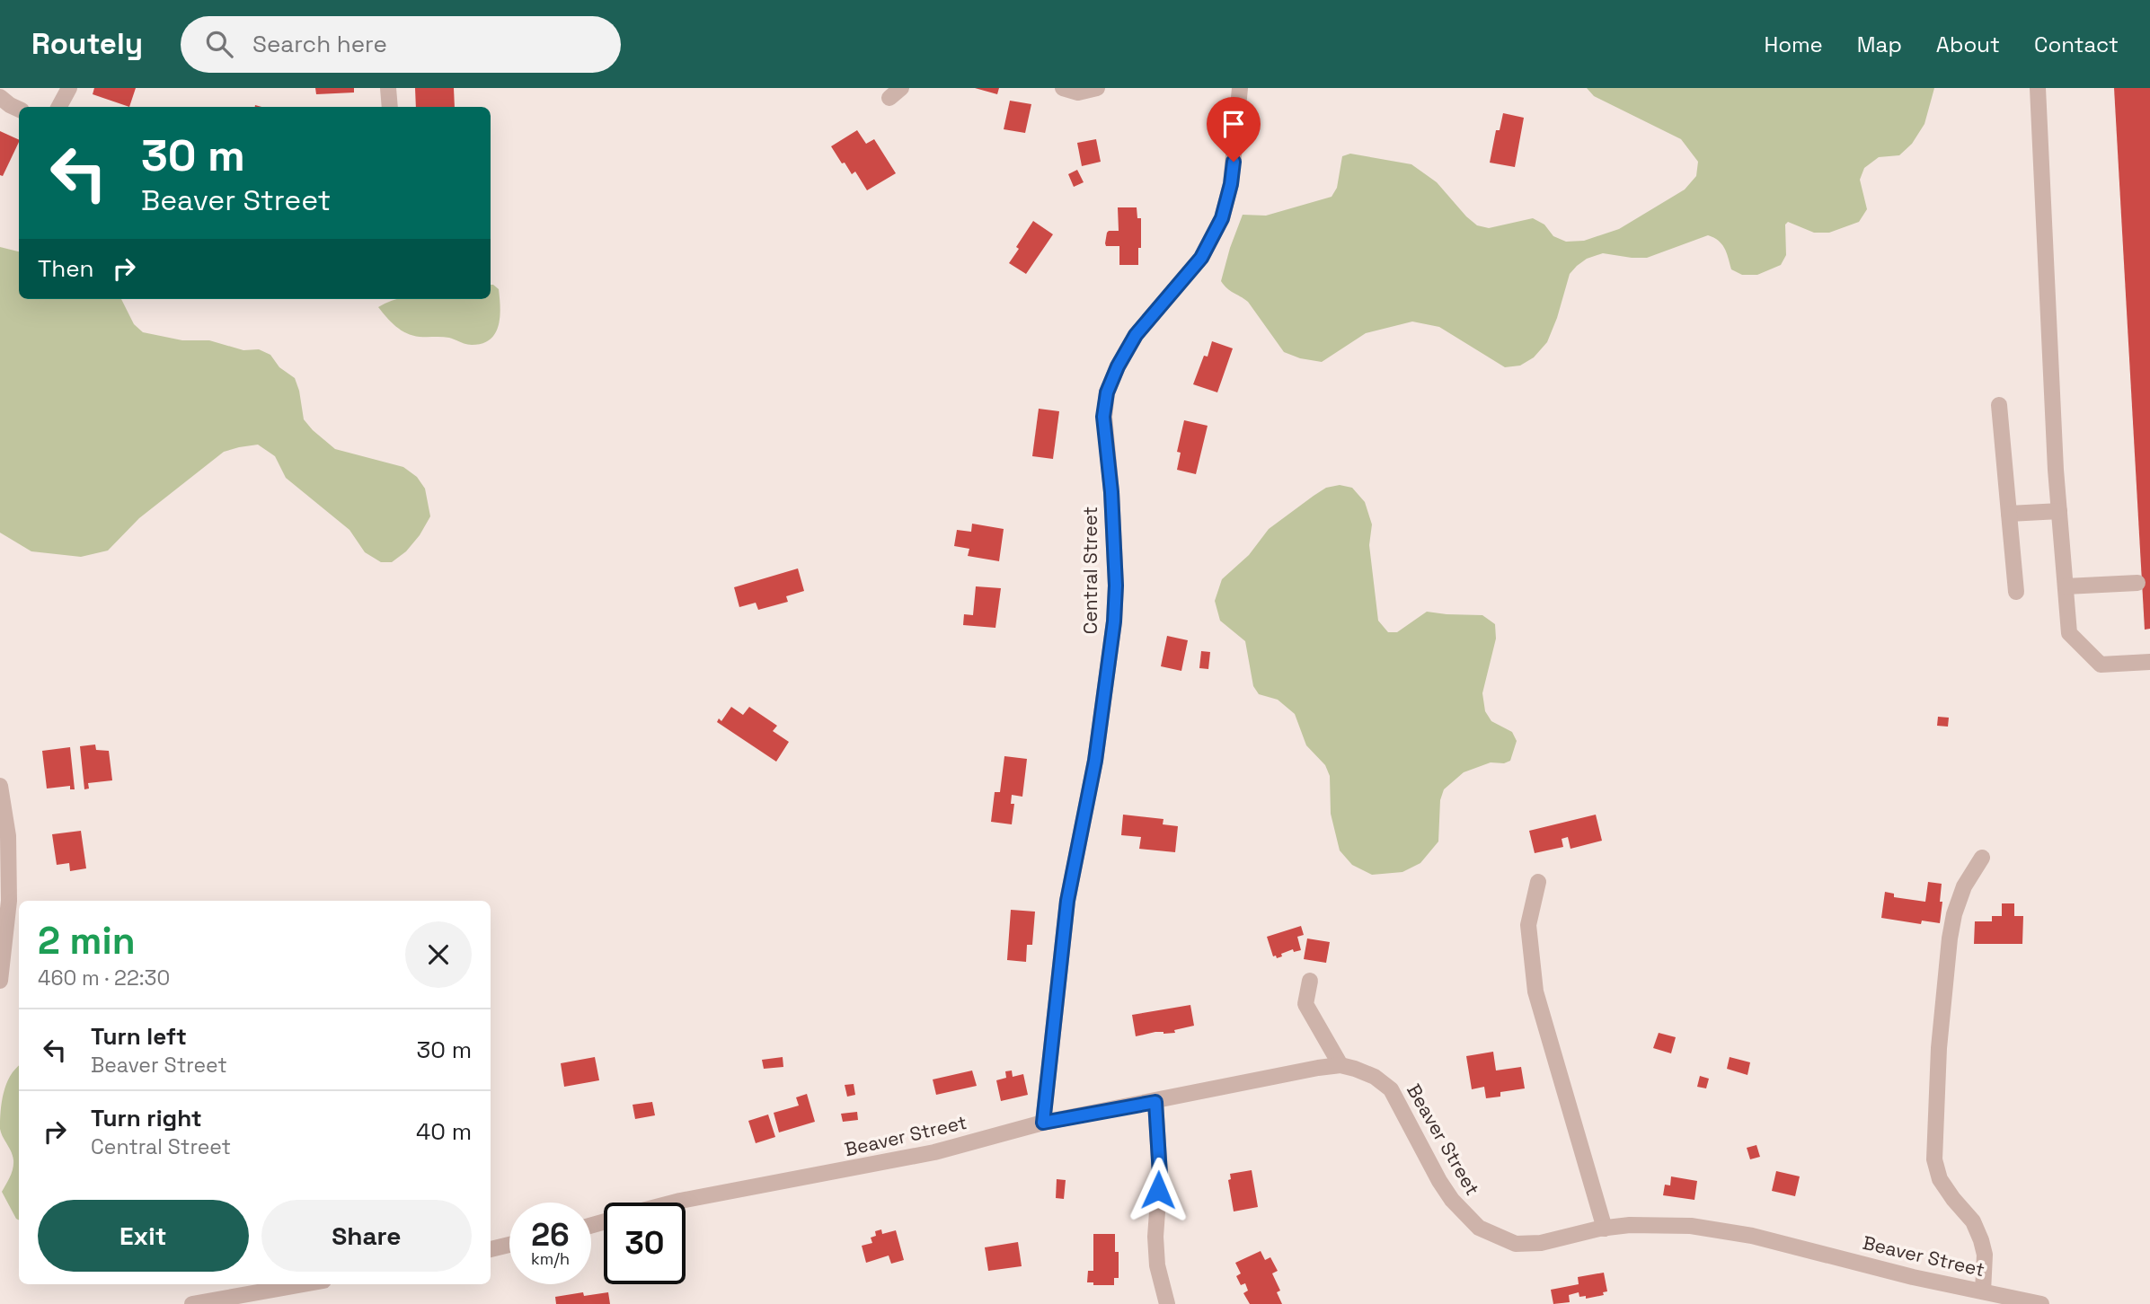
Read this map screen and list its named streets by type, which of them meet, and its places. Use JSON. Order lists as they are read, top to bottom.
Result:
{
  "streets": {
    "street": ["Central Street", "Beaver Street"]
  },
  "crossings": [
    ["Central Street", "Beaver Street"]
  ],
  "page": {
    "header": "Routely",
    "search": "Search here",
    "nav": [
      "Home",
      "Map",
      "About",
      "Contact"
    ],
    "turn": ["30 m", "Beaver Street"],
    "then": "Then",
    "heading": ["2 min", "460 m · 22:30"],
    "list": [
      {
        "name": "Turn left",
        "note": "Beaver Street",
        "value": "30 m"
      },
      {
        "name": "Turn right",
        "note": "Central Street",
        "value": "40 m"
      }
    ],
    "buttons": ["Exit", "Share"],
    "speed": "26 km/h",
    "limit": "30"
  }
}
